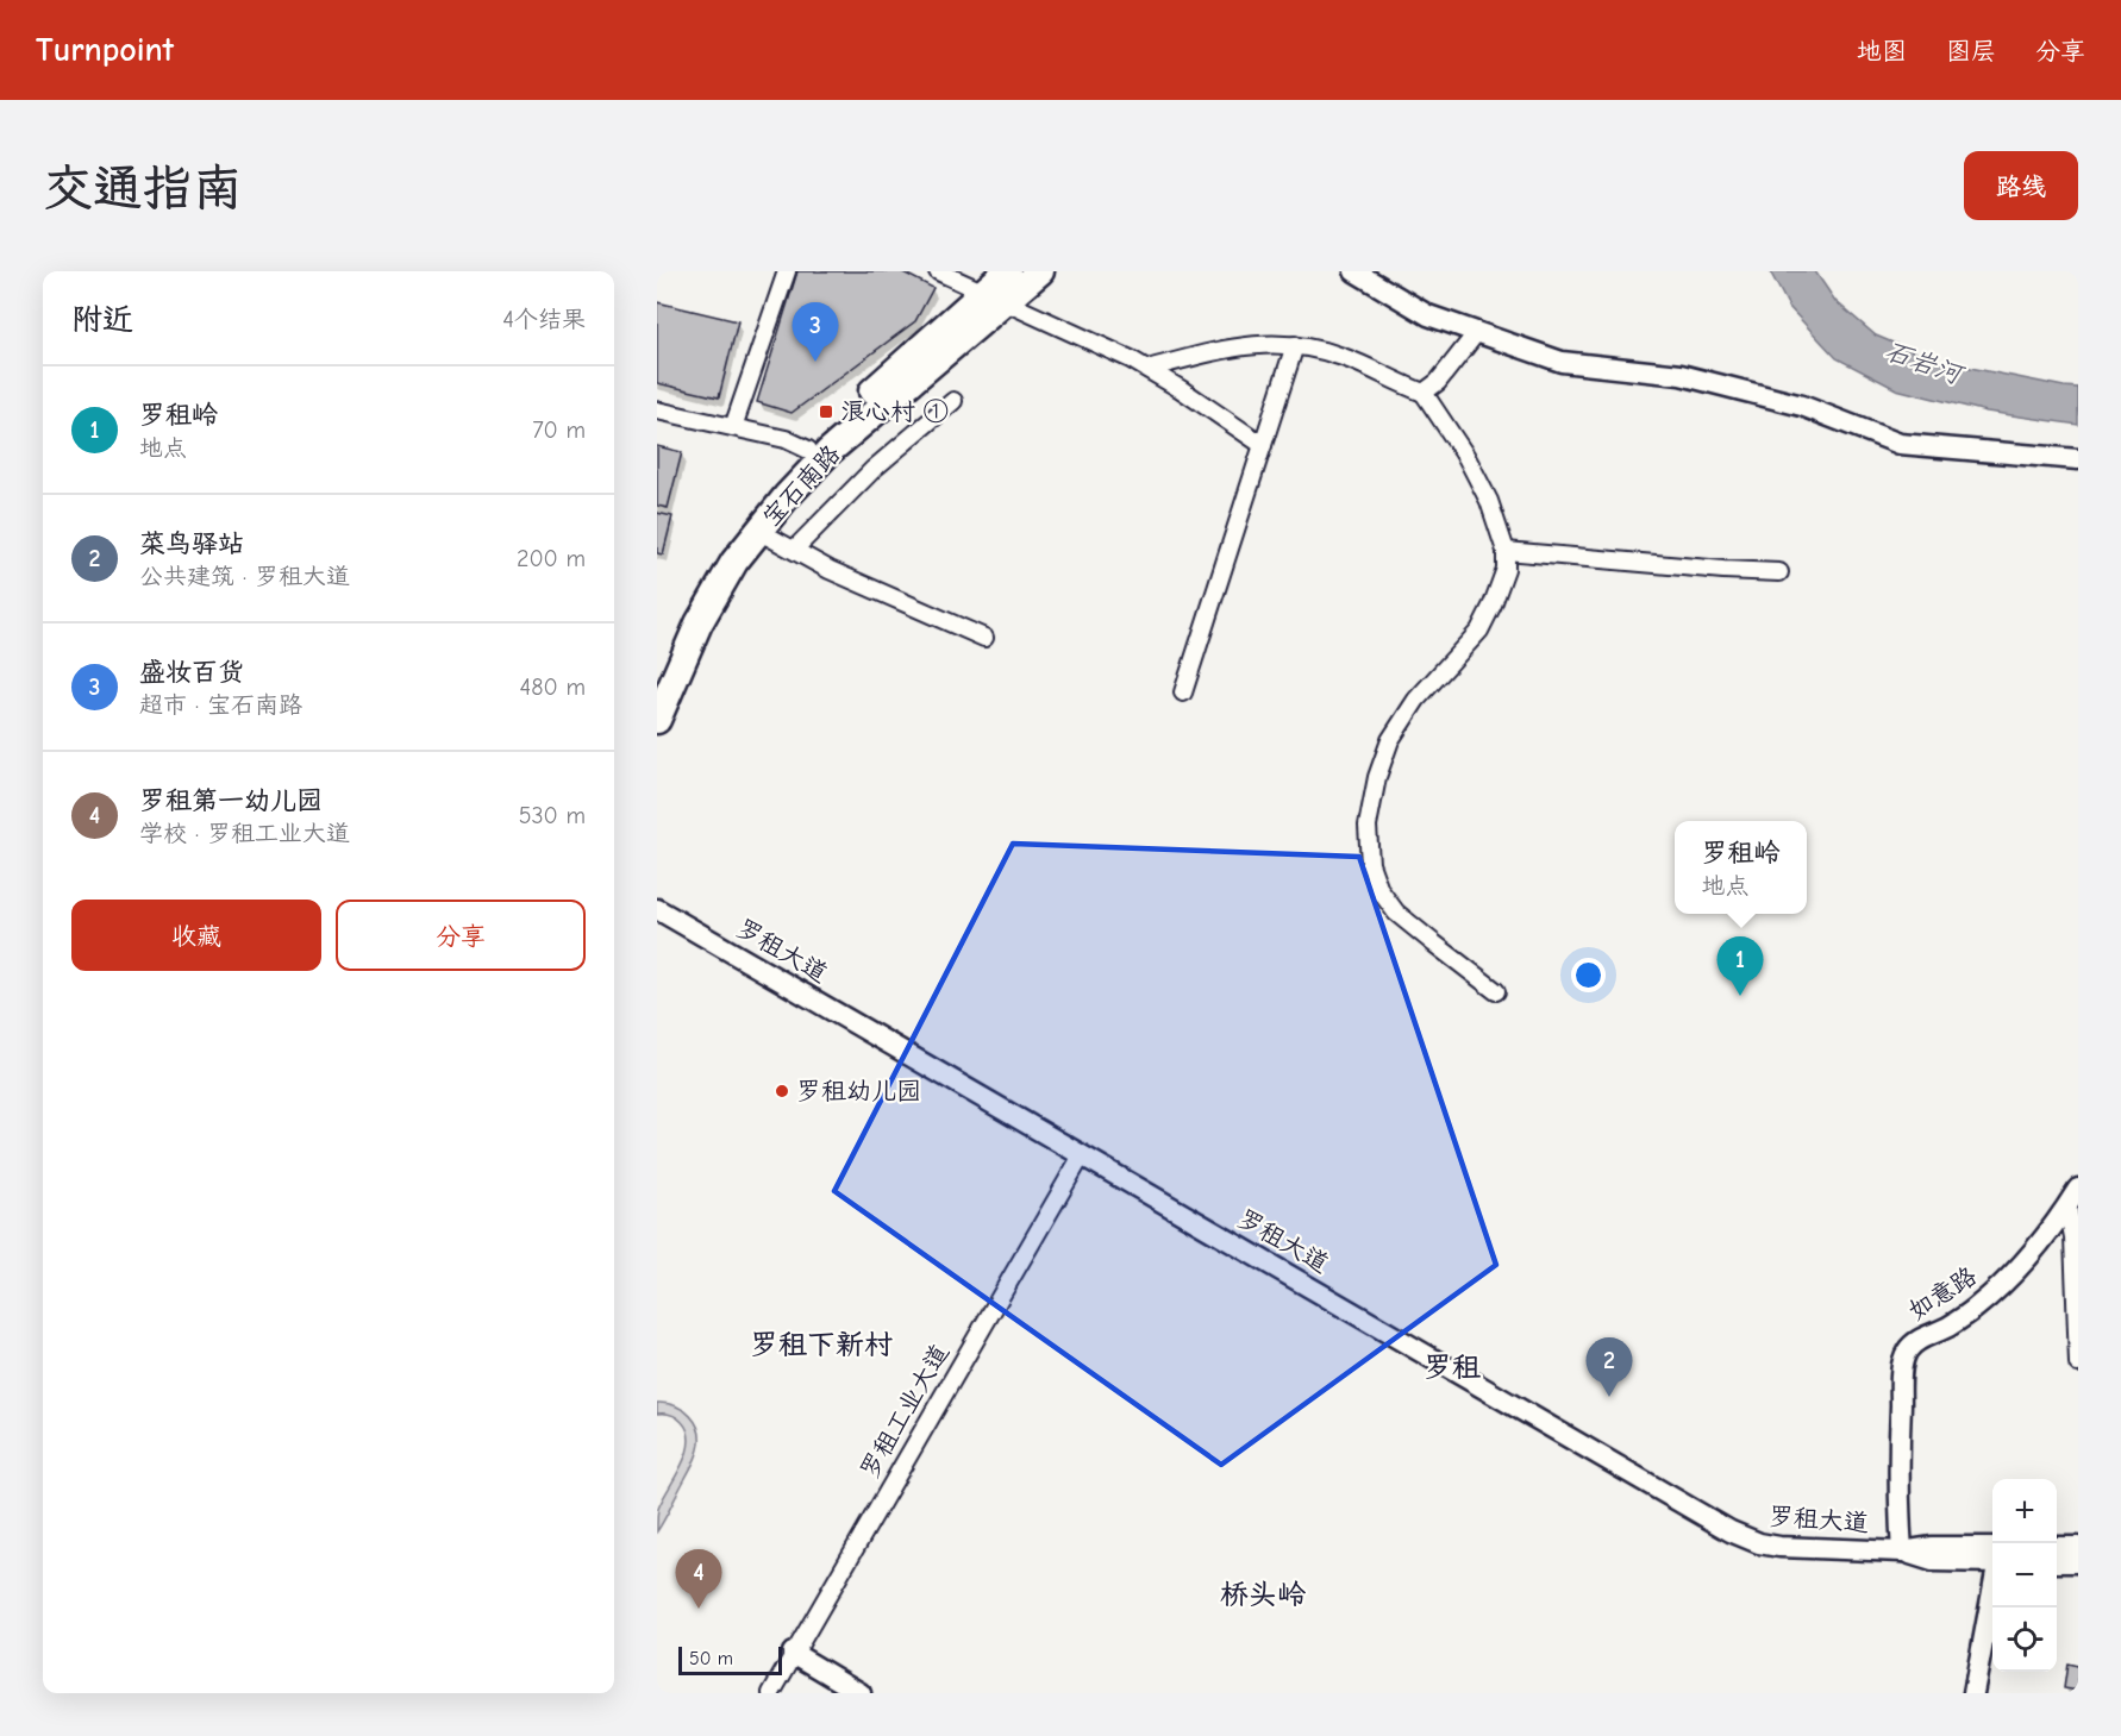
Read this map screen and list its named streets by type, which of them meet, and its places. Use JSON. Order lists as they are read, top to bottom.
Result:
{
  "streets": {
    "main road": ["宝石南路"],
    "street": ["罗租大道", "如意路", "罗租工业大道"]
  },
  "crossings": [
    ["罗租大道", "如意路"],
    ["罗租大道", "罗租工业大道"]
  ],
  "districts": ["罗租下新村", "罗租", "桥头岭"],
  "water": ["石岩河"],
  "places": {
    "transit": ["浪心村 ①"],
    "other": ["罗租幼儿园"]
  },
  "scale_bar": "50 m",
  "page": {
    "header": "Turnpoint",
    "nav": ["地图", "图层", "分享"],
    "buttons": [
      "路线",
      ["收藏", "分享"]
    ],
    "title": "交通指南",
    "heading": ["附近", "4个结果"],
    "pins": [
      "3",
      "1",
      "2",
      "4"
    ],
    "list": [
      {
        "mark": "1",
        "name": "罗租岭",
        "note": "地点",
        "value": "70 m"
      },
      {
        "mark": "2",
        "name": "菜鸟驿站",
        "note": "公共建筑 · 罗租大道",
        "value": "200 m"
      },
      {
        "mark": "3",
        "name": "盛妆百货",
        "note": "超市 · 宝石南路",
        "value": "480 m"
      },
      {
        "mark": "4",
        "name": "罗租第一幼儿园",
        "note": "学校 · 罗租工业大道",
        "value": "530 m"
      }
    ],
    "popup": ["罗租岭", "地点"],
    "map_buttons": ["+", "−"],
    "scale": "50 m"
  }
}
